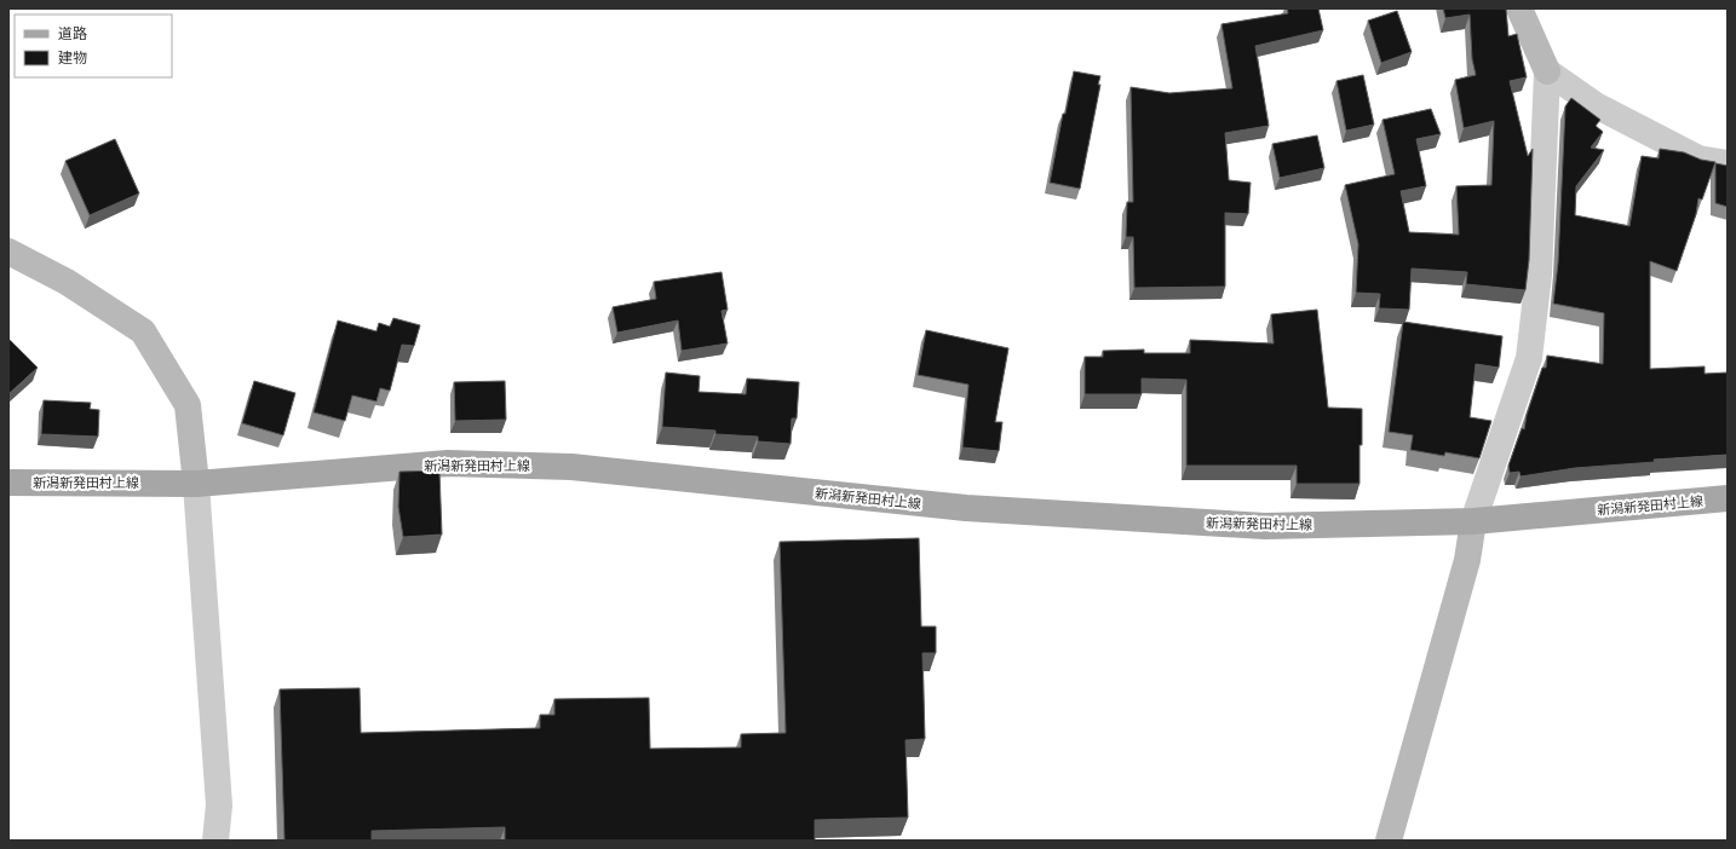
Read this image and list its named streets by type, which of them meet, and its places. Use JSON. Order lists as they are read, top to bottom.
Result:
{
  "streets": {
    "main road": ["新潟新発田村上線"]
  },
  "legend": ["道路", "建物"]
}
